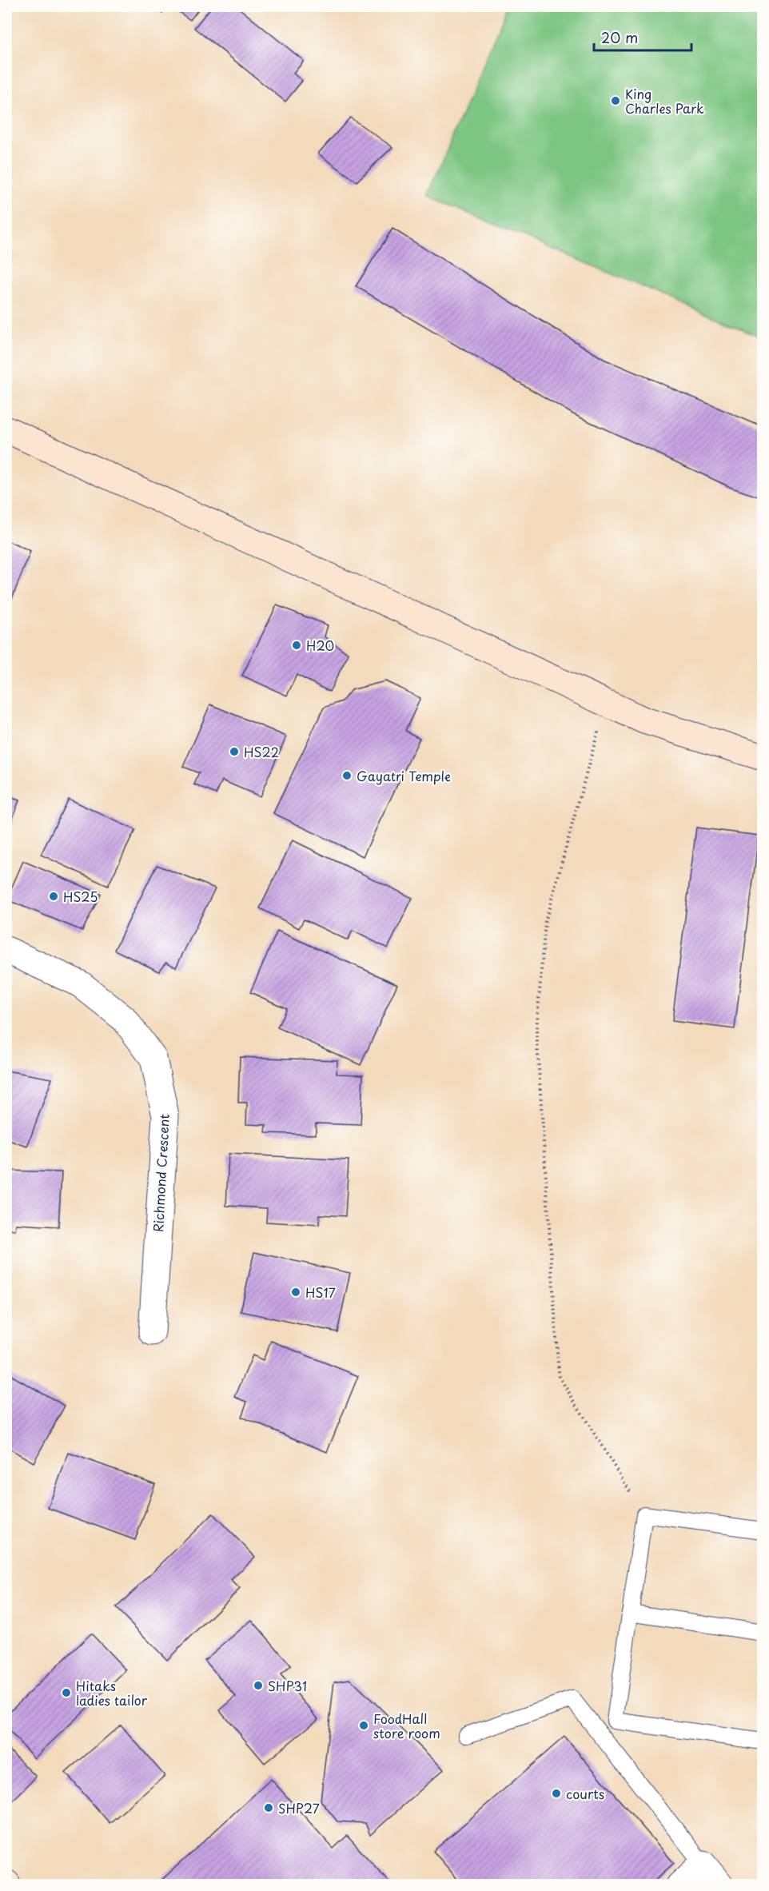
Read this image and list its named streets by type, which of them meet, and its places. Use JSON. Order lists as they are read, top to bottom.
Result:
{
  "streets": {
    "street": ["Richmond Crescent"]
  },
  "places": [
    "King Charles Park",
    "H20",
    "HS22",
    "Gayatri Temple",
    "HS25",
    "HS17",
    "SHP31",
    "Hitaks ladies tailor",
    "FoodHall store room",
    "courts",
    "SHP27"
  ],
  "scale_bar": "20 m"
}
